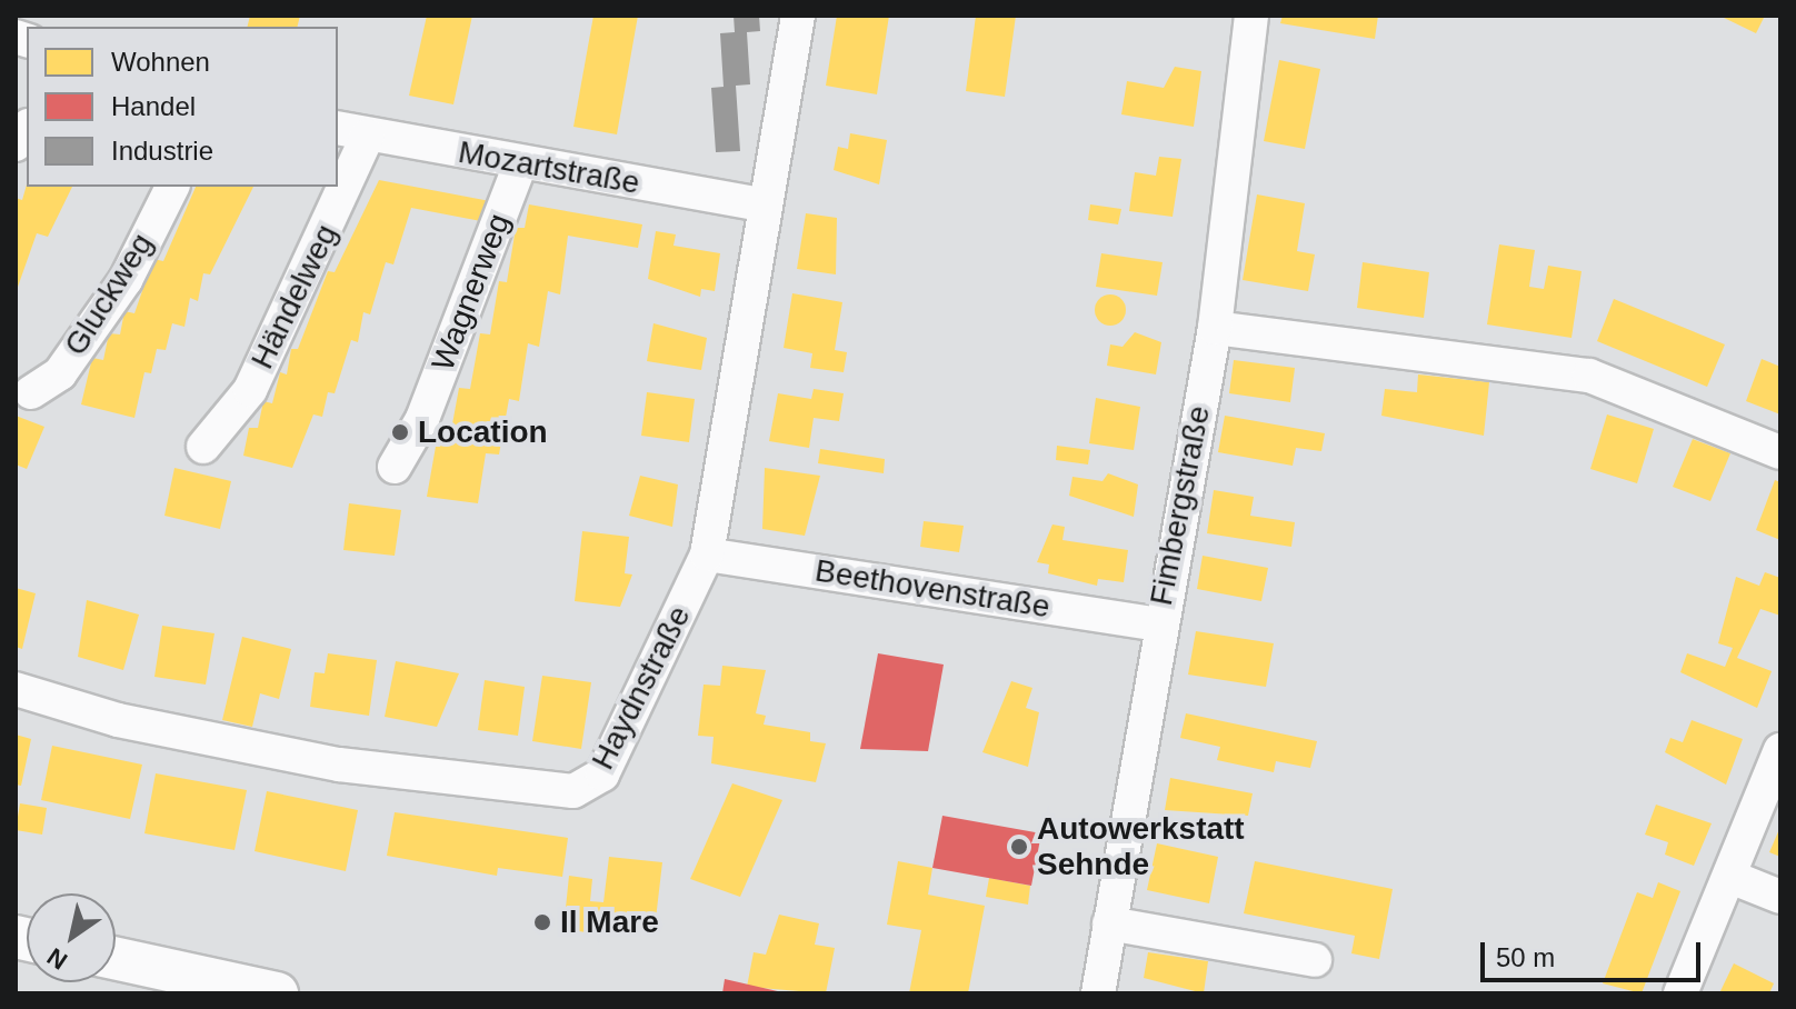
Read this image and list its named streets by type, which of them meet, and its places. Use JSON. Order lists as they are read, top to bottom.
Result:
{
  "streets": {
    "street": [
      "Mozartstraße",
      "Wagnerweg",
      "Gluckweg",
      "Händelweg",
      "Fimbergstraße",
      "Beethovenstraße",
      "Haydnstraße"
    ]
  },
  "crossings": [
    ["Mozartstraße", "Wagnerweg"],
    ["Mozartstraße", "Händelweg"],
    ["Mozartstraße", "Haydnstraße"],
    ["Fimbergstraße", "Beethovenstraße"],
    ["Beethovenstraße", "Haydnstraße"]
  ],
  "places": ["Location", "Autowerkstatt Sehnde", "Il Mare"],
  "legend": ["Wohnen", "Handel", "Industrie"],
  "scale_bar": "50 m",
  "north": "bottom left"
}
